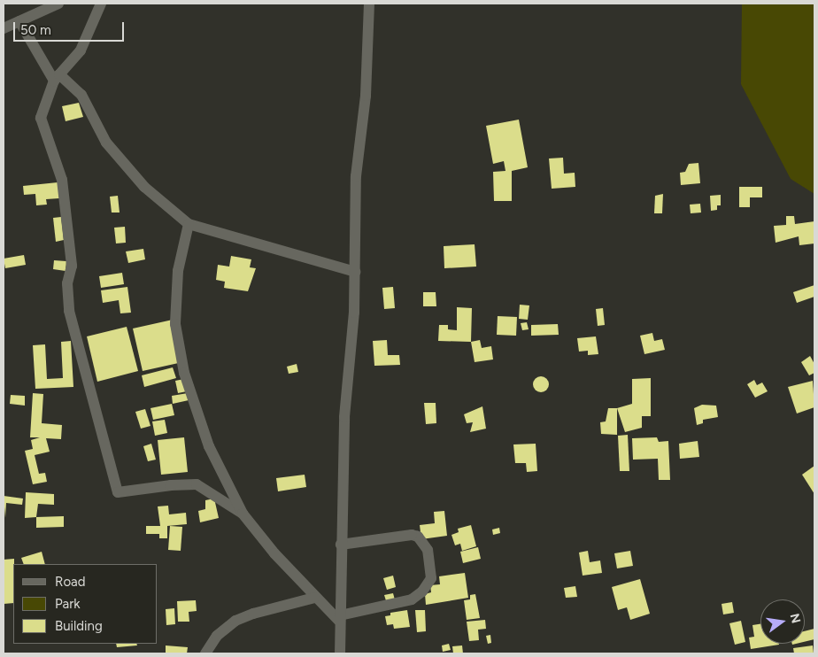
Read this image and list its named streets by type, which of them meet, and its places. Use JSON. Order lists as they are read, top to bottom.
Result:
{
  "legend": ["Road", "Park", "Building"],
  "scale_bar": "50 m",
  "north": "right"
}
